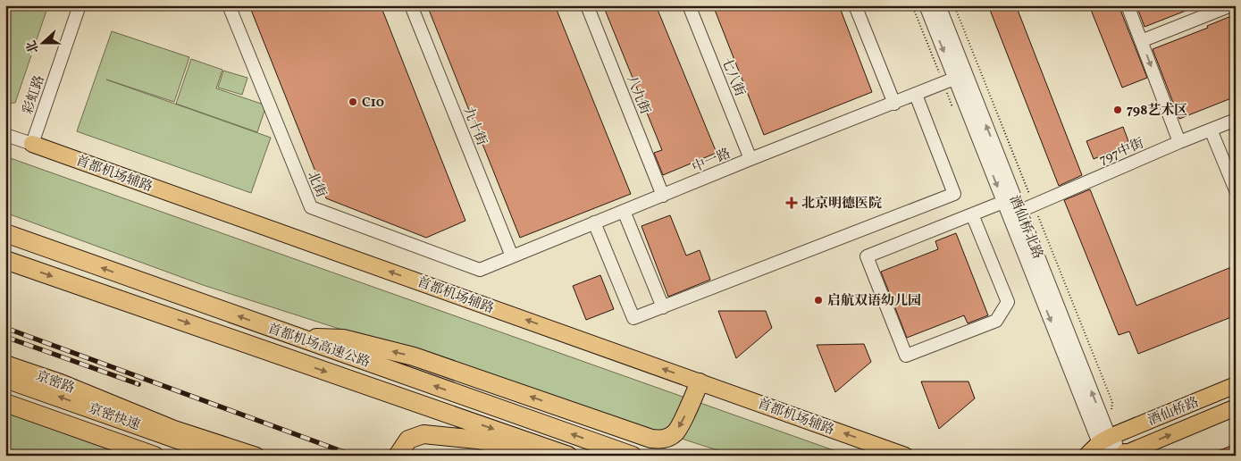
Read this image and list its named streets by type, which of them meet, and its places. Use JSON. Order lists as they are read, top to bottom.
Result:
{
  "streets": {
    "highway": ["首都机场高速公路", "京密快速"],
    "main road": ["首都机场辅路", "京密路", "酒仙桥路"],
    "street": [
      "七八街",
      "彩虹路",
      "八九街",
      "九十街",
      "797中街",
      "中一路",
      "北街",
      "酒仙桥北路"
    ]
  },
  "crossings": [
    ["七八街", "中一路"],
    ["彩虹路", "首都机场辅路"],
    ["八九街", "中一路"],
    ["九十街", "中一路"],
    ["797中街", "酒仙桥北路"],
    ["中一路", "北街"],
    ["中一路", "酒仙桥北路"],
    ["酒仙桥北路", "酒仙桥路"]
  ],
  "one_way": ["首都机场辅路"],
  "places": {
    "other": ["C10", "798艺术区", "启航双语幼儿园"],
    "health": ["北京明德医院"]
  },
  "north": "left"
}
